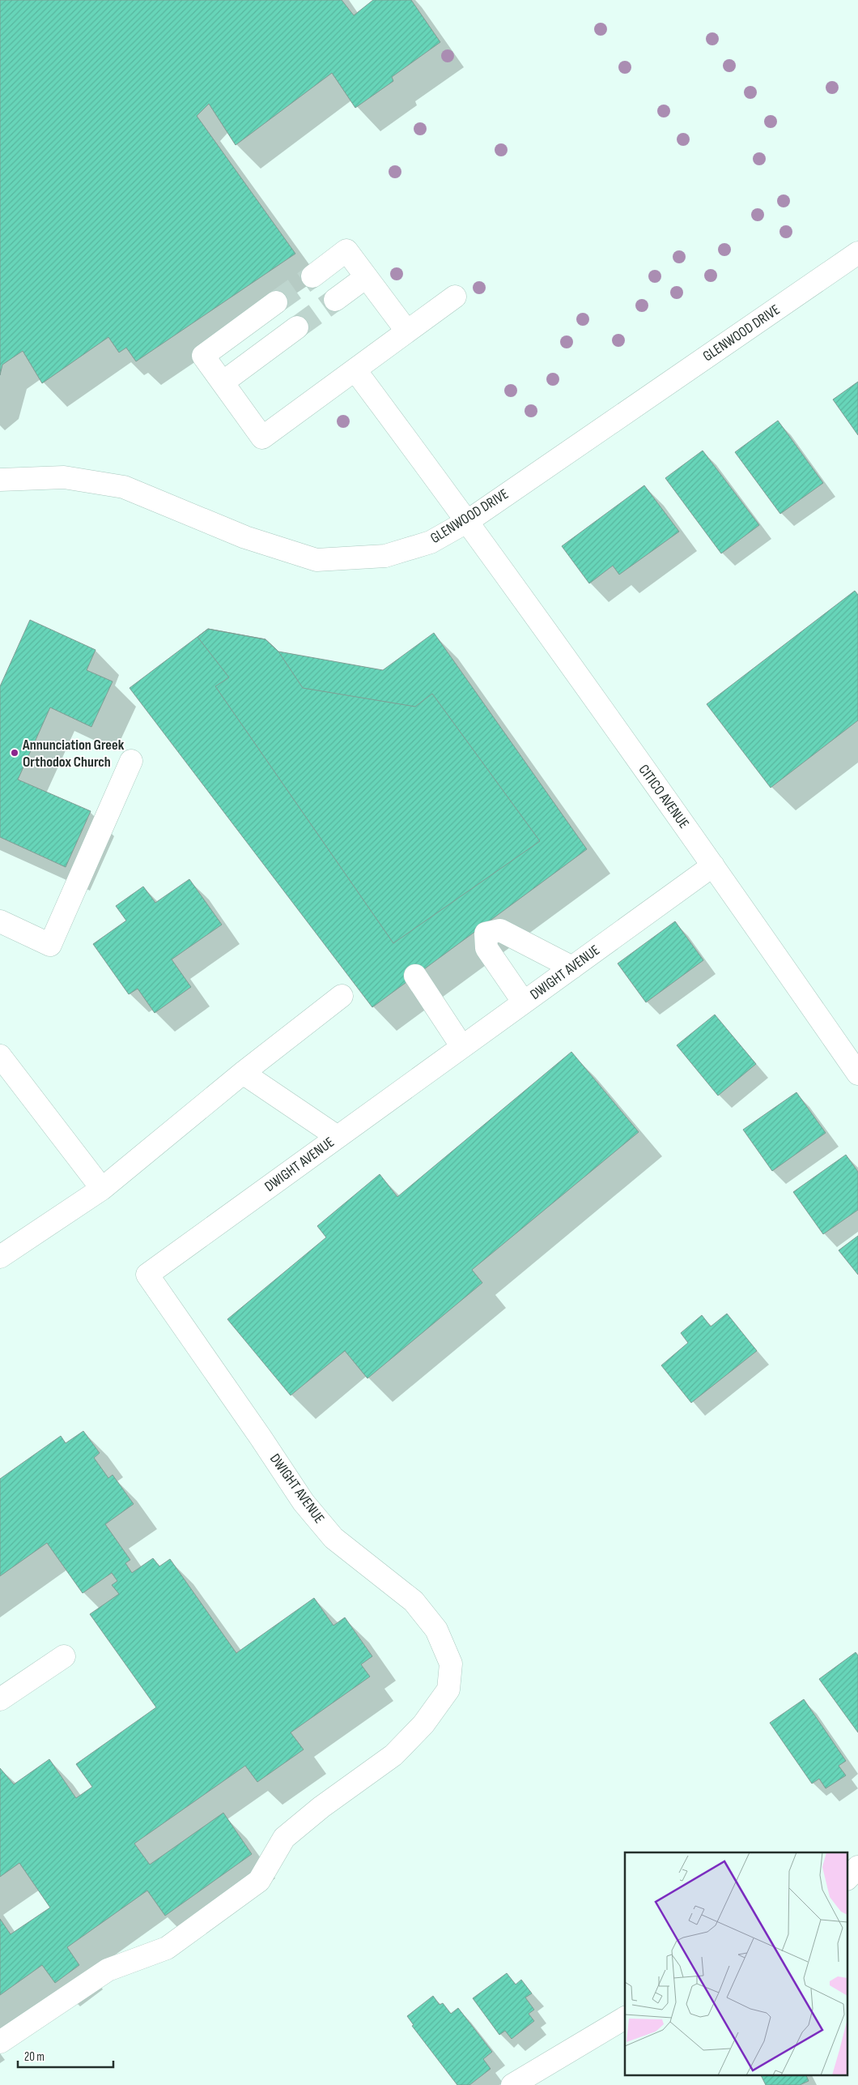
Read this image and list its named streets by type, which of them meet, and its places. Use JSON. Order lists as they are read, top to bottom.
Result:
{
  "streets": {
    "street": ["GLENWOOD DRIVE", "CITICO AVENUE", "DWIGHT AVENUE"]
  },
  "crossings": [
    ["GLENWOOD DRIVE", "CITICO AVENUE"],
    ["CITICO AVENUE", "DWIGHT AVENUE"]
  ],
  "places": ["Annunciation Greek Orthodox Church"],
  "scale_bar": "20 m"
}
